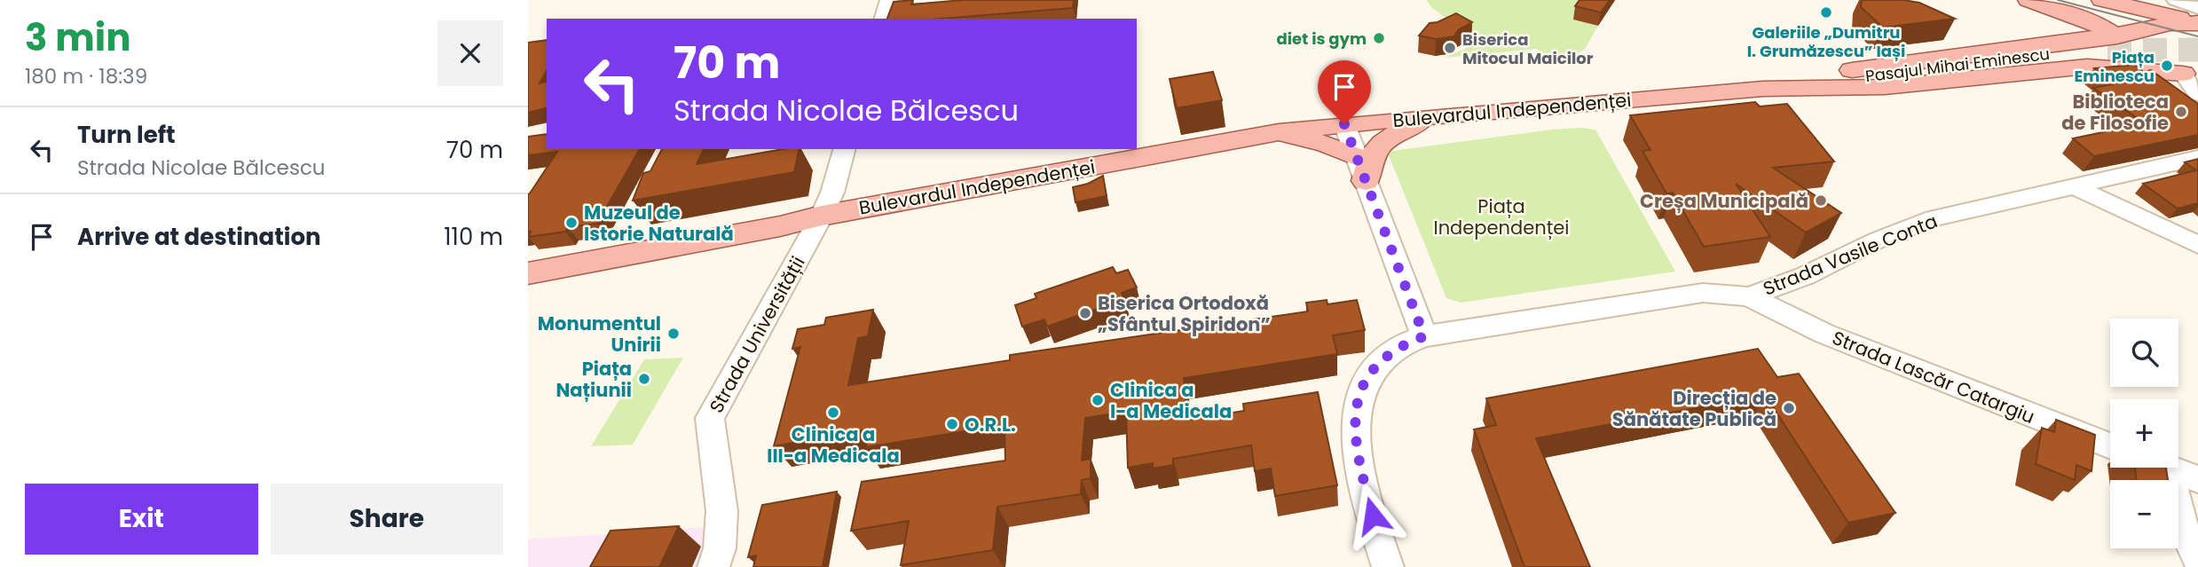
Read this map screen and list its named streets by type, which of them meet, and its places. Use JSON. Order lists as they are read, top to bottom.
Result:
{
  "streets": {
    "main road": ["Pasajul Mihai Eminescu", "Bulevardul Independenței"],
    "street": ["Strada Vasile Conta", "Strada Universității", "Strada Lascăr Catargiu"]
  },
  "crossings": [
    ["Pasajul Mihai Eminescu", "Bulevardul Independenței"],
    ["Bulevardul Independenței", "Strada Universității"],
    ["Strada Vasile Conta", "Strada Lascăr Catargiu"]
  ],
  "parks": ["Piața Independenței"],
  "places": [
    "Galeriile „Dumitru I. Grumăzescu” Iași",
    "diet is gym",
    "Biserica Mitocul Maicilor",
    "Piața Eminescu",
    "Biblioteca de Filosofie",
    "Creșa Municipală",
    "Muzeul de Istorie Naturală",
    "Biserica Ortodoxă „Sfântul Spiridon”",
    "Monumentul Unirii",
    "Piața Națiunii",
    "Clinica a I-a Medicala",
    "Direcția de Sănătate Publică",
    "Clinica a III-a Medicala",
    "O.R.L."
  ],
  "page": {
    "heading": ["3 min", "180 m · 18:39"],
    "turn": ["70 m", "Strada Nicolae Bălcescu"],
    "list": [
      {
        "name": "Turn left",
        "note": "Strada Nicolae Bălcescu",
        "value": "70 m"
      },
      {
        "name": "Arrive at destination",
        "value": "110 m"
      }
    ],
    "map_buttons": ["+", "−"],
    "buttons": ["Exit", "Share"]
  }
}
